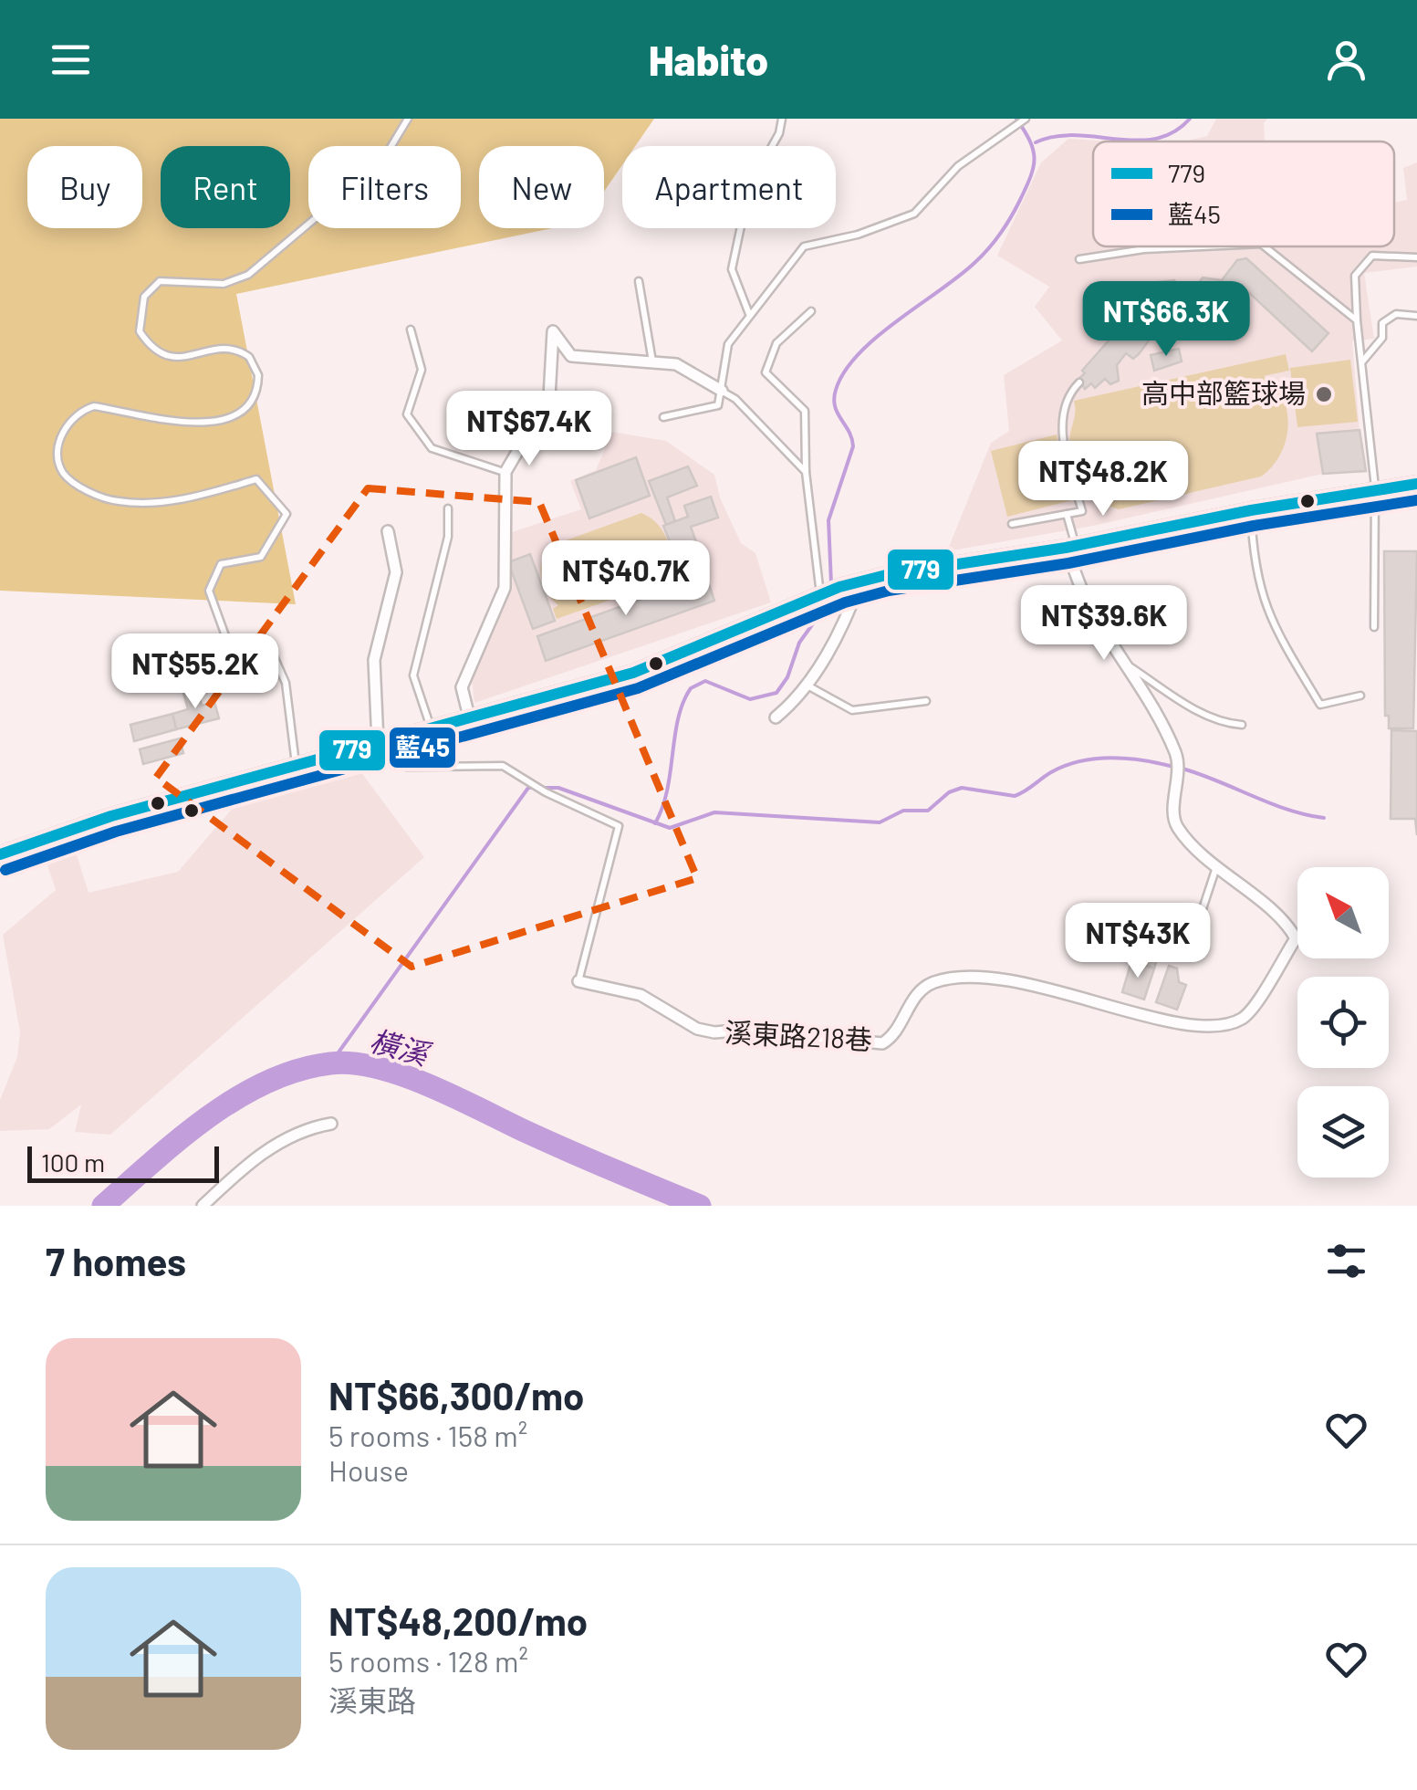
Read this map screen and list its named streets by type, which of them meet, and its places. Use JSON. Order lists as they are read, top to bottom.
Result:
{
  "streets": {
    "street": ["溪東路218巷"]
  },
  "water": ["橫溪"],
  "places": ["高中部籃球場"],
  "lines": ["transit line 779", "transit line 藍45"],
  "legend": ["779", "藍45"],
  "scale_bar": "100 m",
  "north": "top left",
  "page": {
    "header": "Habito",
    "chip": [
      "Buy",
      "Rent",
      "Filters",
      "New",
      "Apartment"
    ],
    "price": [
      "NT$66.3K",
      "NT$67.4K",
      "NT$48.2K",
      "NT$40.7K",
      "NT$39.6K",
      "NT$55.2K",
      "NT$43K"
    ],
    "scale": "100 m",
    "heading": "7 homes",
    "list": [
      {
        "name": "NT$66,300/mo",
        "note": "5 rooms · 158 m² · House"
      },
      {
        "name": "NT$48,200/mo",
        "note": "5 rooms · 128 m² · 溪東路"
      }
    ]
  }
}
